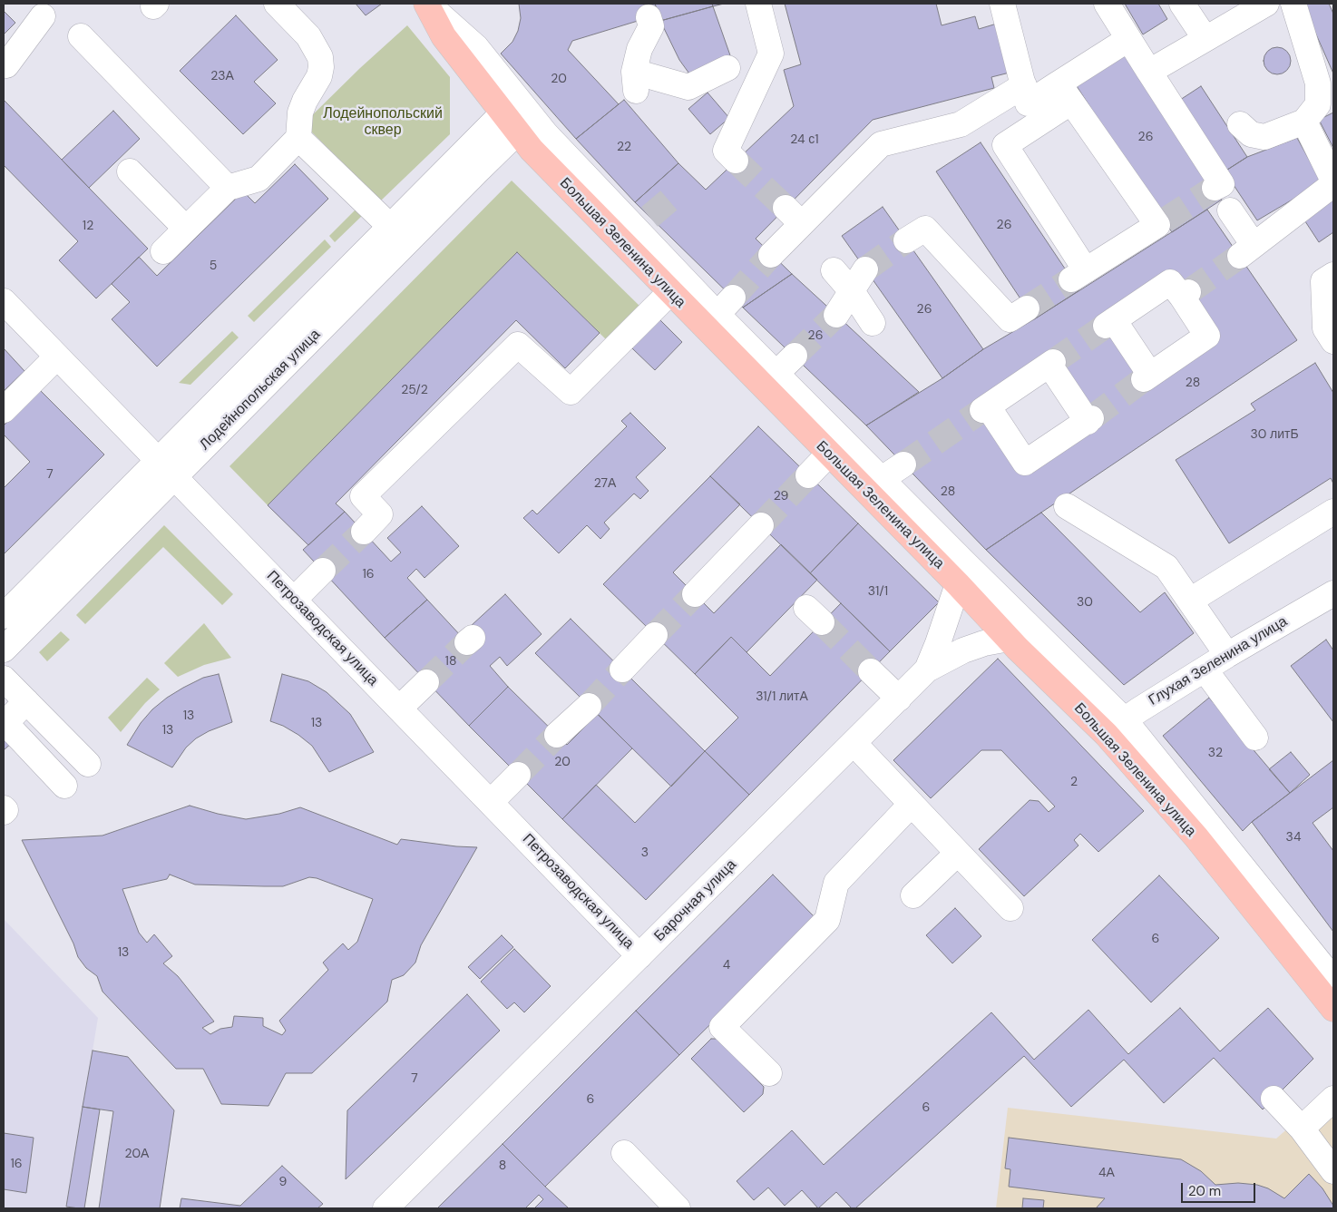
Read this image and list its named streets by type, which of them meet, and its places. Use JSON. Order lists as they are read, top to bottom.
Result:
{
  "streets": {
    "main road": ["Большая Зеленина улица"],
    "street": [
      "Лодейнопольская улица",
      "Петрозаводская улица",
      "Глухая Зеленина улица",
      "Барочная улица"
    ]
  },
  "crossings": [
    ["Большая Зеленина улица", "Лодейнопольская улица"],
    ["Большая Зеленина улица", "Глухая Зеленина улица"],
    ["Большая Зеленина улица", "Барочная улица"],
    ["Лодейнопольская улица", "Петрозаводская улица"],
    ["Петрозаводская улица", "Барочная улица"]
  ],
  "parks": ["Лодейнопольский сквер"],
  "house_numbers": [
    "23А",
    "20",
    "26",
    "24 с1",
    "22",
    "26",
    "12",
    "5",
    "26",
    "26",
    "28",
    "25/2",
    "30 литБ",
    "7",
    "27А",
    "28",
    "29",
    "16",
    "31/1",
    "30",
    "18",
    "31/1 литА",
    "13",
    "13",
    "13",
    "32",
    "20",
    "2",
    "34",
    "3",
    "6",
    "13",
    "4",
    "7",
    "6",
    "6",
    "20А",
    "16",
    "8",
    "4А",
    "9"
  ],
  "scale_bar": "20 m"
}
